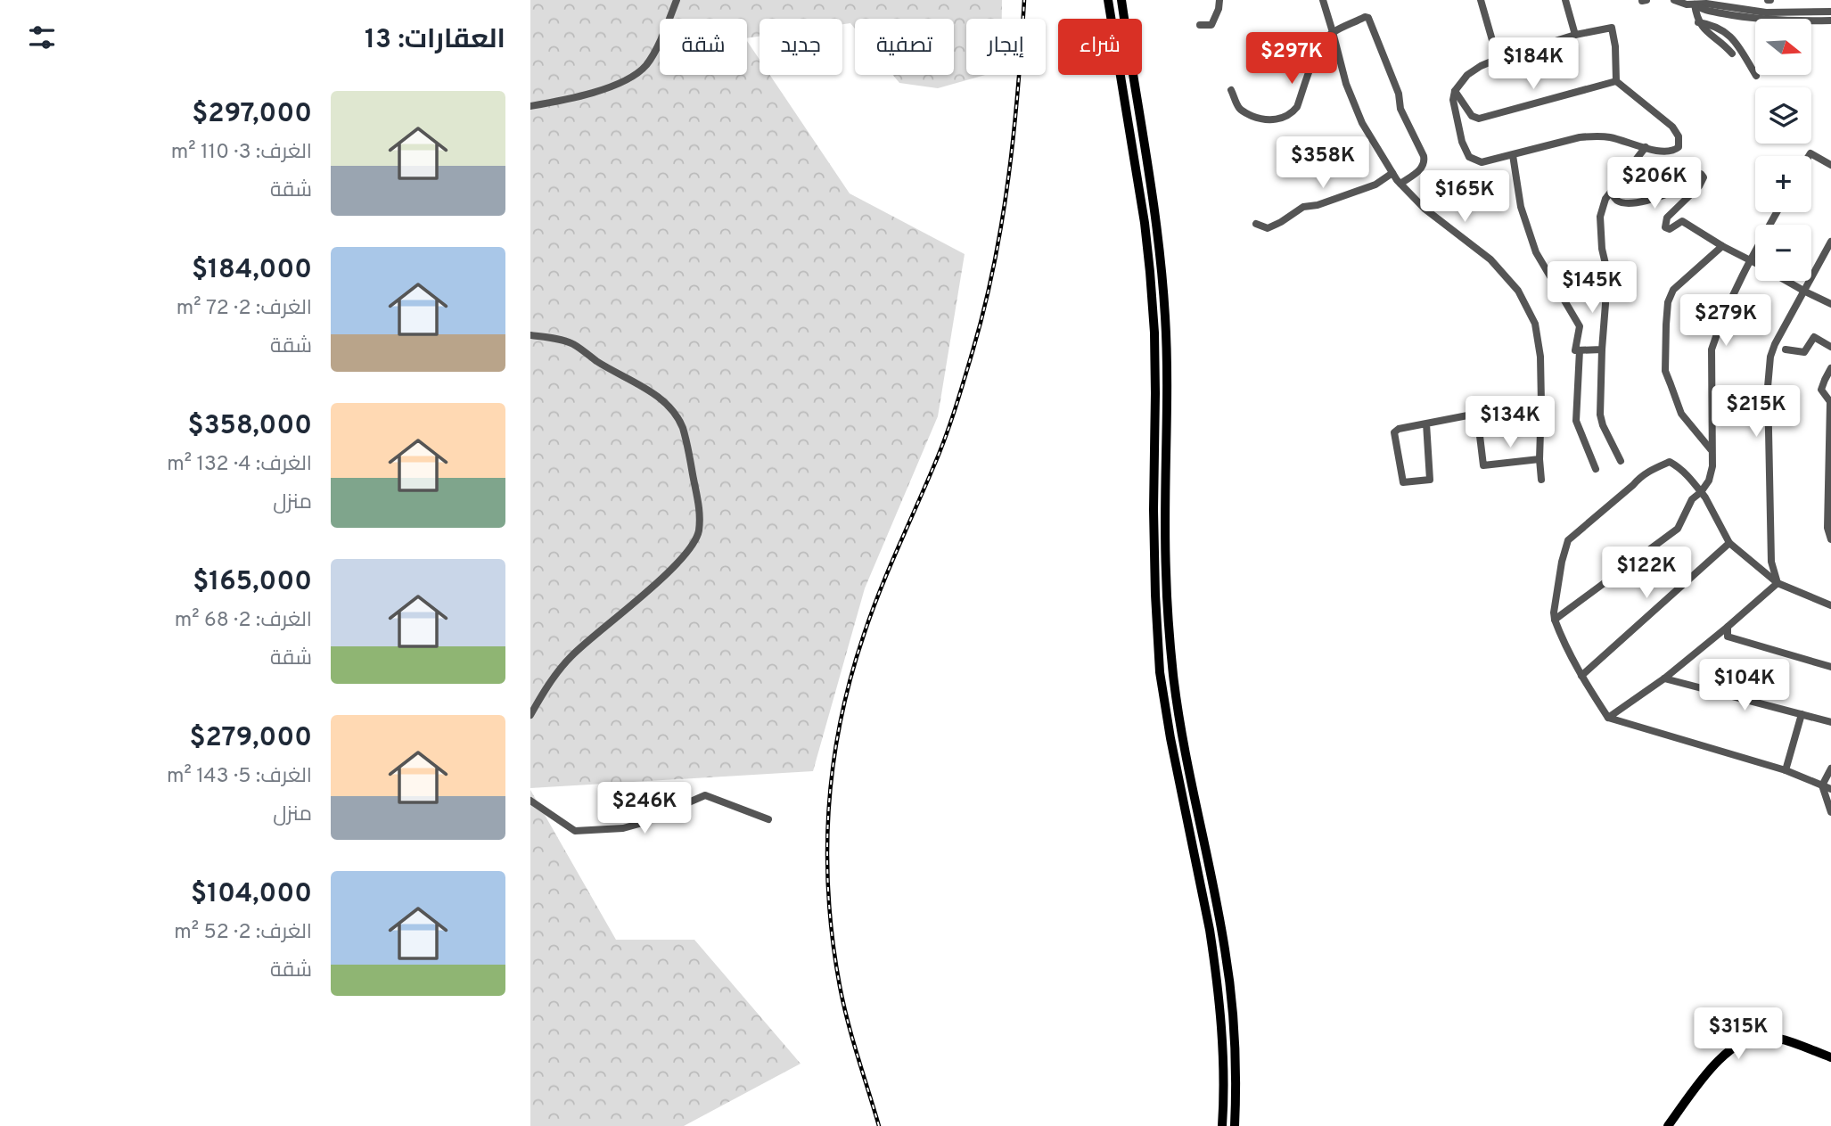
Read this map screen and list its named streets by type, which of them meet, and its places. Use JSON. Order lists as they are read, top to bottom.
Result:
{
  "north": "right",
  "page": {
    "heading": "العقارات: 13",
    "map_buttons": ["+", "−"],
    "chip": [
      "شراء",
      "إيجار",
      "تصفية",
      "جديد",
      "شقة"
    ],
    "price": [
      "$297K",
      "$184K",
      "$358K",
      "$206K",
      "$165K",
      "$145K",
      "$279K",
      "$215K",
      "$134K",
      "$122K",
      "$104K",
      "$246K",
      "$315K"
    ],
    "list": [
      {
        "name": "$297,000",
        "note": "الغرف: 3 · 110 m² · شقة"
      },
      {
        "name": "$184,000",
        "note": "الغرف: 2 · 72 m² · شقة"
      },
      {
        "name": "$358,000",
        "note": "الغرف: 4 · 132 m² · منزل"
      },
      {
        "name": "$165,000",
        "note": "الغرف: 2 · 68 m² · شقة"
      },
      {
        "name": "$279,000",
        "note": "الغرف: 5 · 143 m² · منزل"
      },
      {
        "name": "$104,000",
        "note": "الغرف: 2 · 52 m² · شقة"
      }
    ]
  }
}
